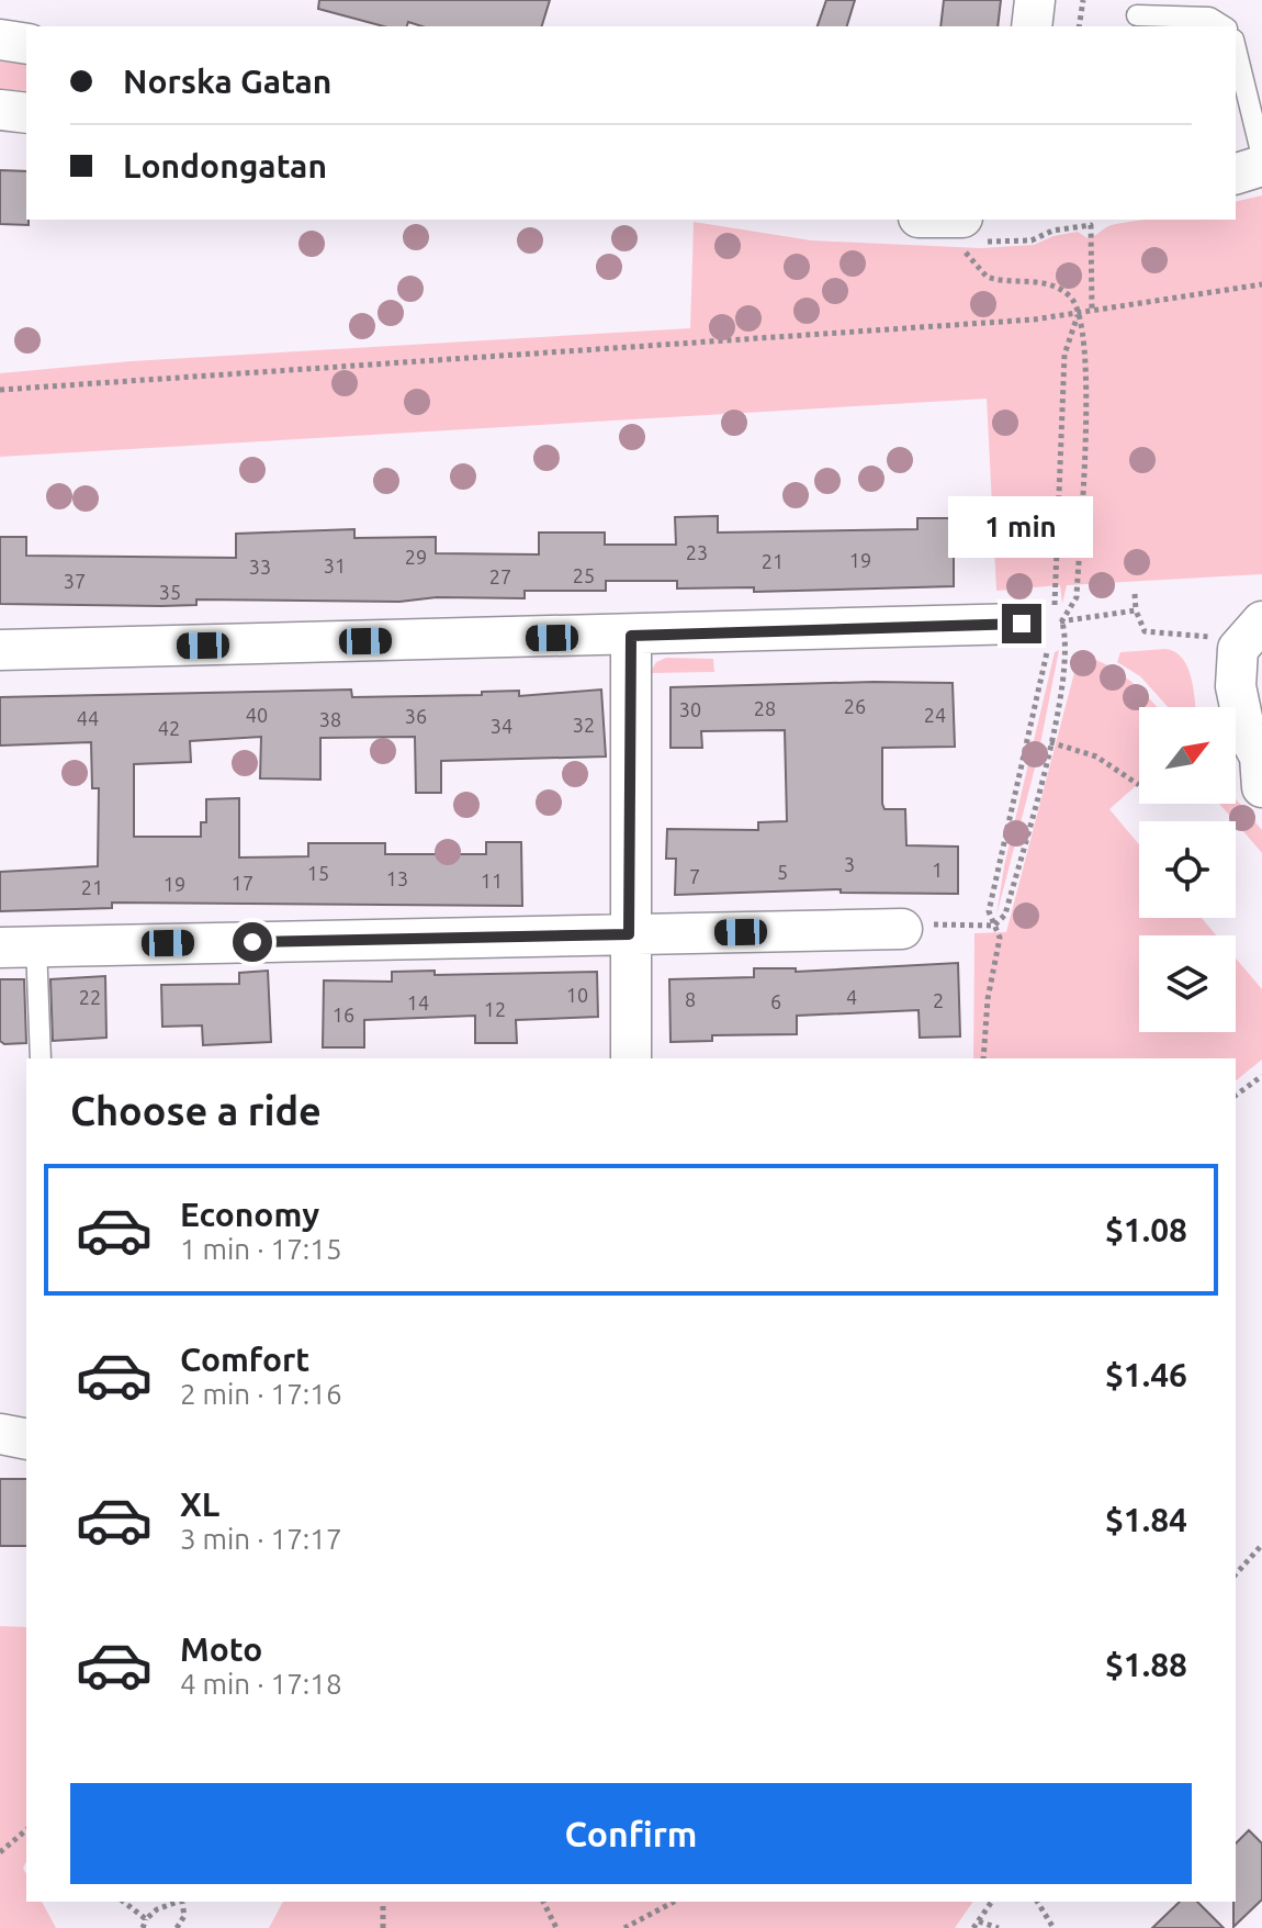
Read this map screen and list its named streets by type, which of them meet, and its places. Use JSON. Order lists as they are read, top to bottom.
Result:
{
  "house_numbers": [
    "23",
    "29",
    "19",
    "21",
    "31",
    "33",
    "25",
    "27",
    "37",
    "35",
    "26",
    "28",
    "30",
    "40",
    "24",
    "36",
    "44",
    "38",
    "32",
    "34",
    "42",
    "3",
    "1",
    "5",
    "15",
    "7",
    "13",
    "11",
    "17",
    "19",
    "21",
    "10",
    "22",
    "4",
    "8",
    "2",
    "6",
    "14",
    "12",
    "16"
  ],
  "north": "top right",
  "page": {
    "banner": ["Norska Gatan", "Londongatan"],
    "bubble": "1 min",
    "heading": "Choose a ride",
    "list": [
      {
        "name": "Economy",
        "note": "1 min · 17:15",
        "value": "$1.08"
      },
      {
        "name": "Comfort",
        "note": "2 min · 17:16",
        "value": "$1.46"
      },
      {
        "name": "XL",
        "note": "3 min · 17:17",
        "value": "$1.84"
      },
      {
        "name": "Moto",
        "note": "4 min · 17:18",
        "value": "$1.88"
      }
    ],
    "buttons": "Confirm"
  }
}
